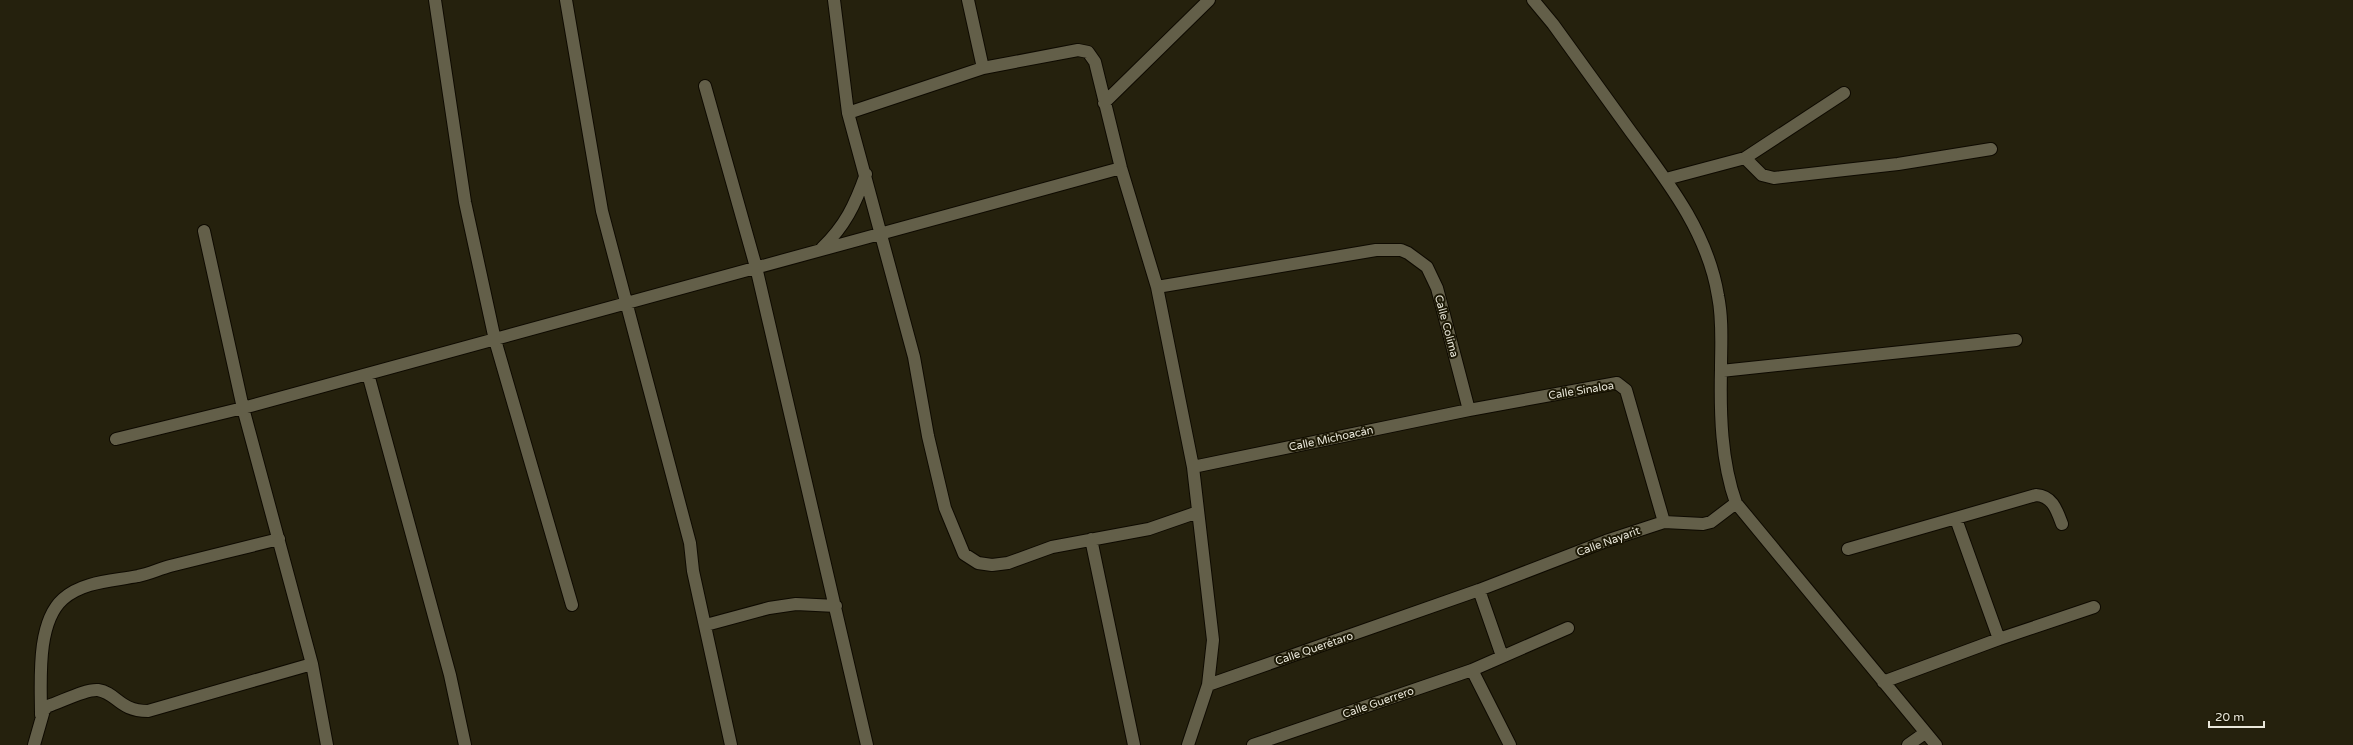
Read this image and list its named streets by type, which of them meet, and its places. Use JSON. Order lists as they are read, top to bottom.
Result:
{
  "streets": {
    "street": [
      "Calle Colima",
      "Calle Sinaloa",
      "Calle Michoacán",
      "Calle Nayarit",
      "Calle Querétaro",
      "Calle Guerrero"
    ]
  },
  "crossings": [
    ["Calle Colima", "Calle Sinaloa"],
    ["Calle Colima", "Calle Michoacán"],
    ["Calle Sinaloa", "Calle Michoacán"],
    ["Calle Sinaloa", "Calle Nayarit"],
    ["Calle Nayarit", "Calle Querétaro"]
  ],
  "scale_bar": "20 m"
}
